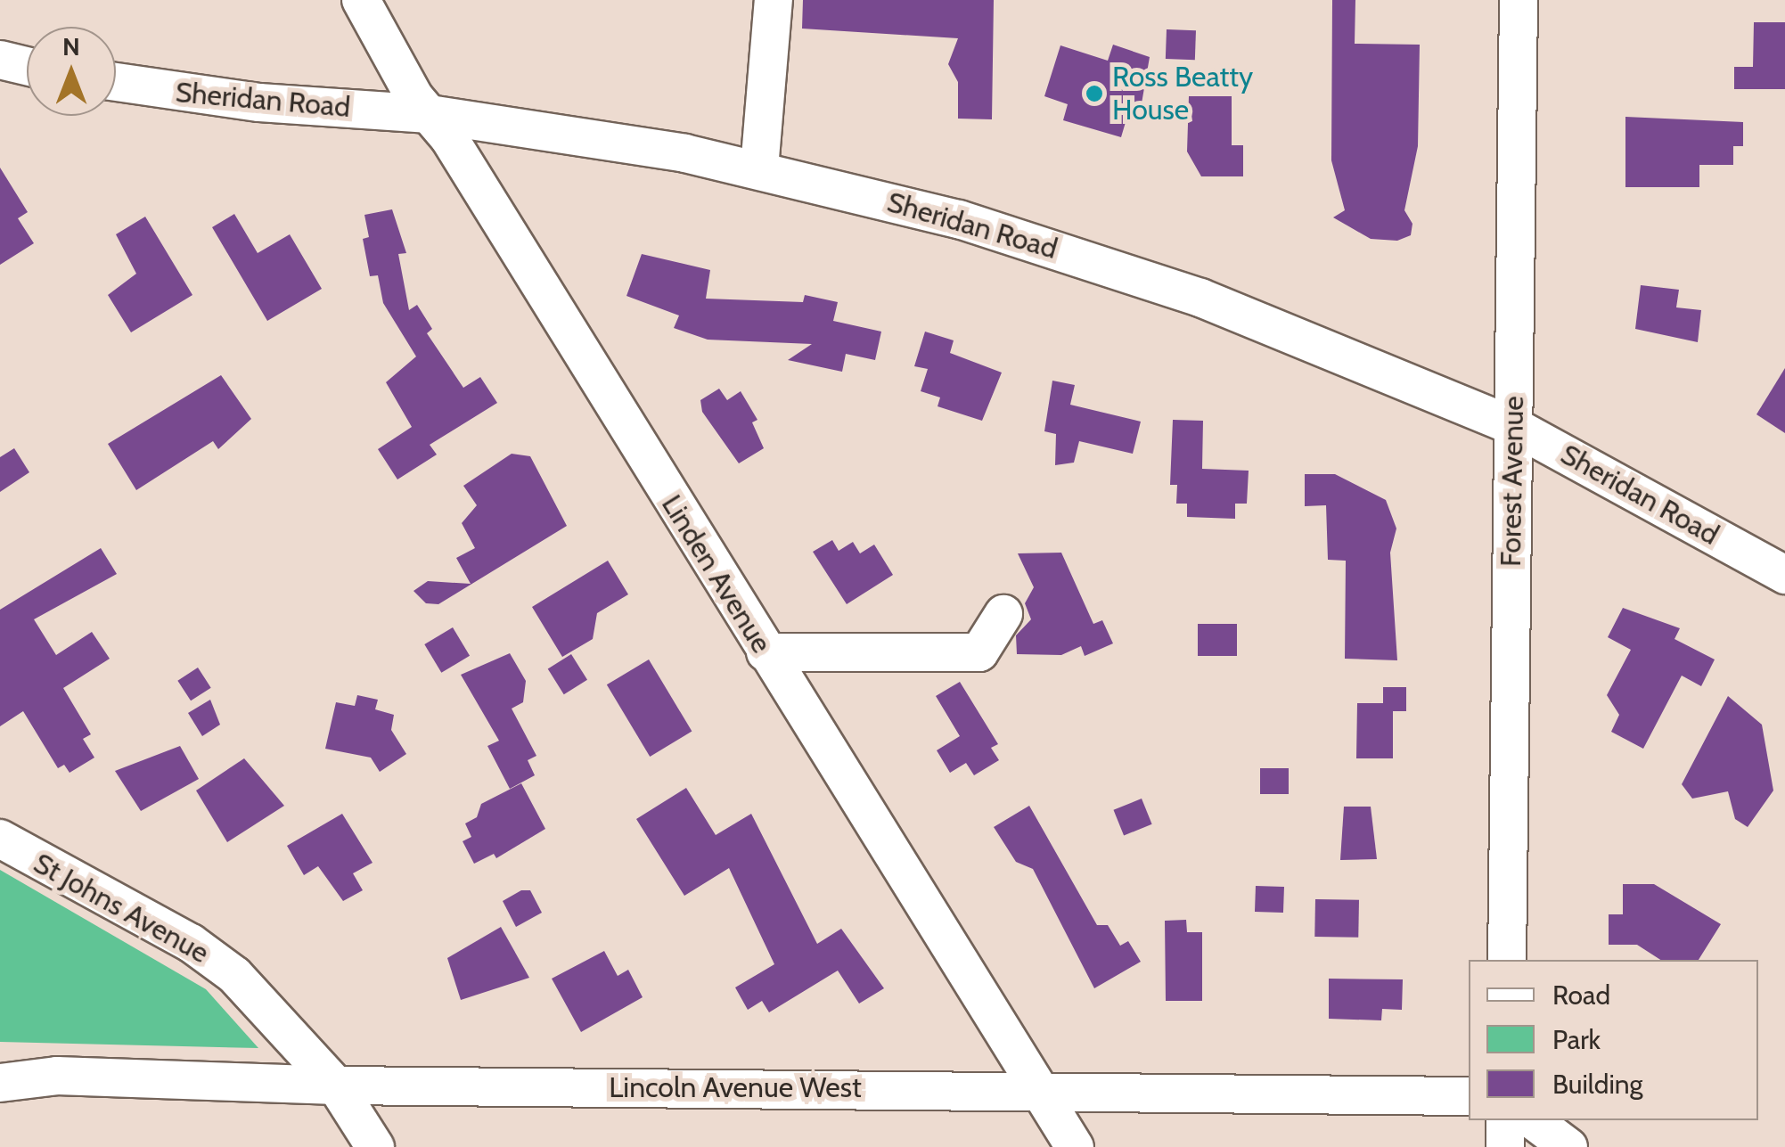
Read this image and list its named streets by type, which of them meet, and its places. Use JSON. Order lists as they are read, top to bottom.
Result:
{
  "streets": {
    "street": [
      "Sheridan Road",
      "Forest Avenue",
      "Linden Avenue",
      "St Johns Avenue",
      "Lincoln Avenue West"
    ]
  },
  "crossings": [
    ["Sheridan Road", "Forest Avenue"],
    ["Sheridan Road", "Linden Avenue"],
    ["Linden Avenue", "Lincoln Avenue West"],
    ["St Johns Avenue", "Lincoln Avenue West"]
  ],
  "places": ["Ross Beatty House"],
  "legend": ["Road", "Park", "Building"],
  "north": "top"
}
